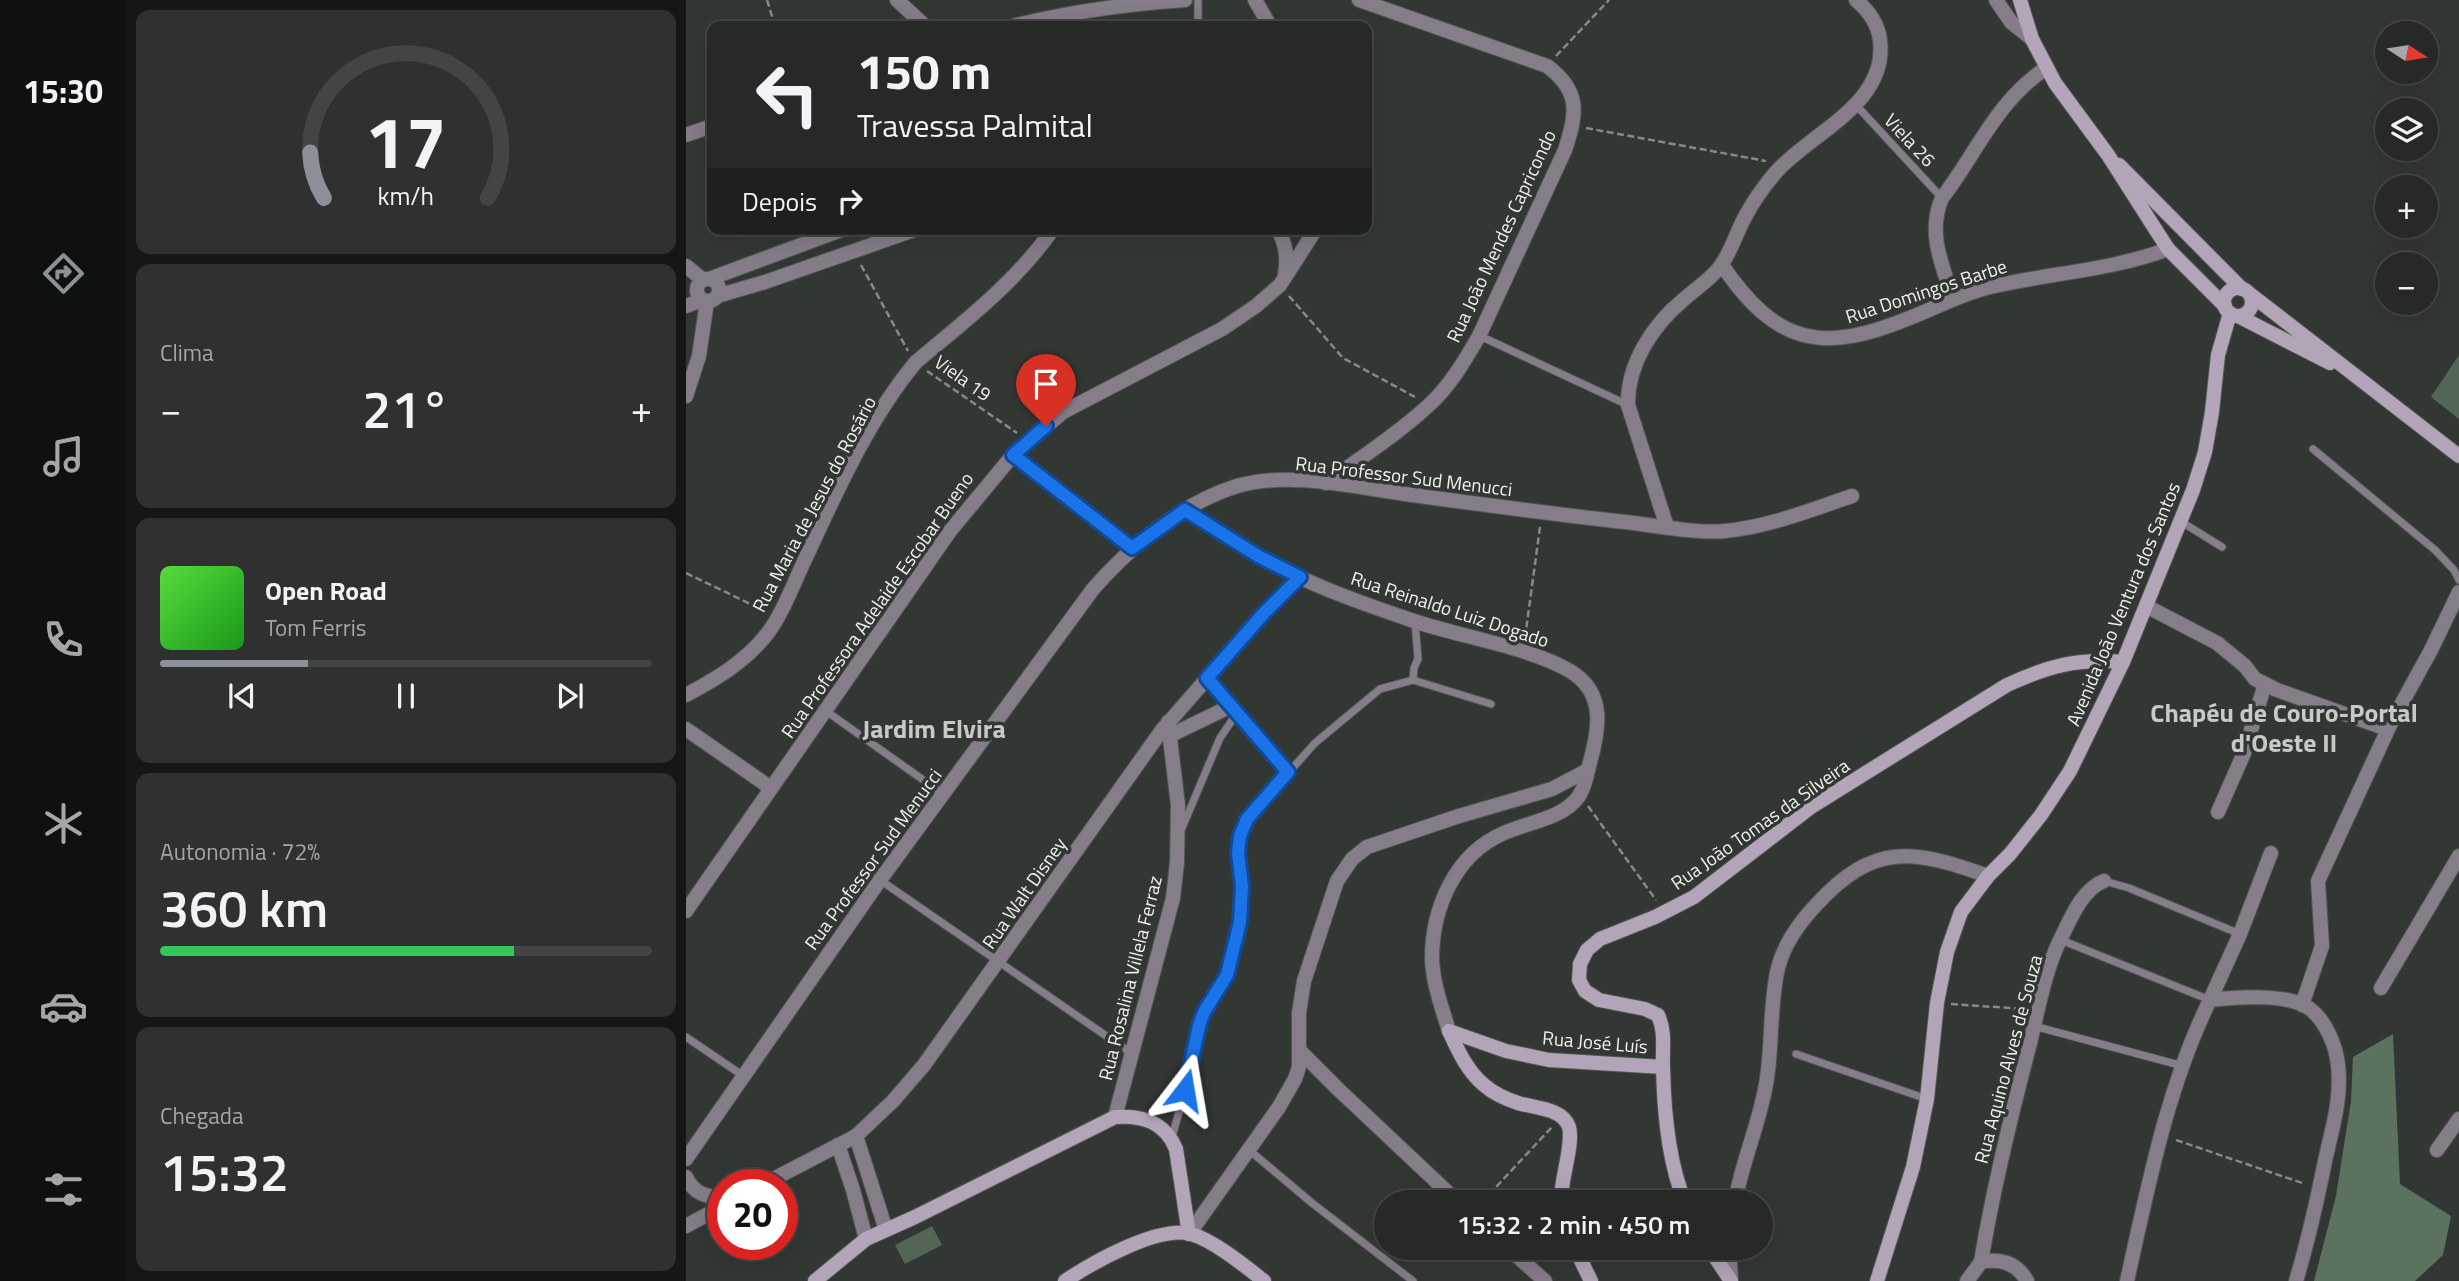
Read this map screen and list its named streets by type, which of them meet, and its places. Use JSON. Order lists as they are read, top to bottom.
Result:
{
  "streets": {
    "street": [
      "Rua João Mendes Capricondo",
      "Rua Domingos Barbe",
      "Rua Professor Sud Menucci",
      "Rua Maria de Jesus do Rosário",
      "Avenida João Ventura dos Santos",
      "Rua Professora Adelaide Escobar Bueno",
      "Rua Reinaldo Luiz Dogado",
      "Rua João Tomas da Silveira",
      "Rua Walt Disney",
      "Rua Rosalina Villela Ferraz",
      "Rua José Luís",
      "Rua Aquino Alves de Souza"
    ],
    "lane": ["Viela 26"],
    "path": ["Viela 19"]
  },
  "crossings": [
    ["Viela 26", "Rua Domingos Barbe"],
    ["Rua João Mendes Capricondo", "Rua Professor Sud Menucci"],
    ["Viela 19", "Rua Maria de Jesus do Rosário"],
    ["Viela 19", "Rua Professora Adelaide Escobar Bueno"],
    ["Rua Professor Sud Menucci", "Rua Reinaldo Luiz Dogado"],
    ["Avenida João Ventura dos Santos", "Rua João Tomas da Silveira"],
    ["Rua Reinaldo Luiz Dogado", "Rua Walt Disney"],
    ["Rua João Tomas da Silveira", "Rua José Luís"],
    ["Rua Walt Disney", "Rua Rosalina Villela Ferraz"]
  ],
  "districts": ["Chapéu de Couro-Portal d'Oeste II", "Jardim Elvira"],
  "north": "right",
  "page": {
    "tabs": "15:30",
    "map_buttons": ["+", "−"],
    "turn": ["150 m", "Travessa Palmital"],
    "then": "Depois",
    "tile": [
      "Clima",
      ["Autonomia · 72%", "360 km"],
      ["Chegada", "15:32"]
    ],
    "heat": ["−", "21°", "+"],
    "song": ["Open Road", "Tom Ferris"],
    "limit": "20",
    "trip": "15:32 · 2 min · 450 m",
    "gauge": ["17", "km/h"]
  }
}
